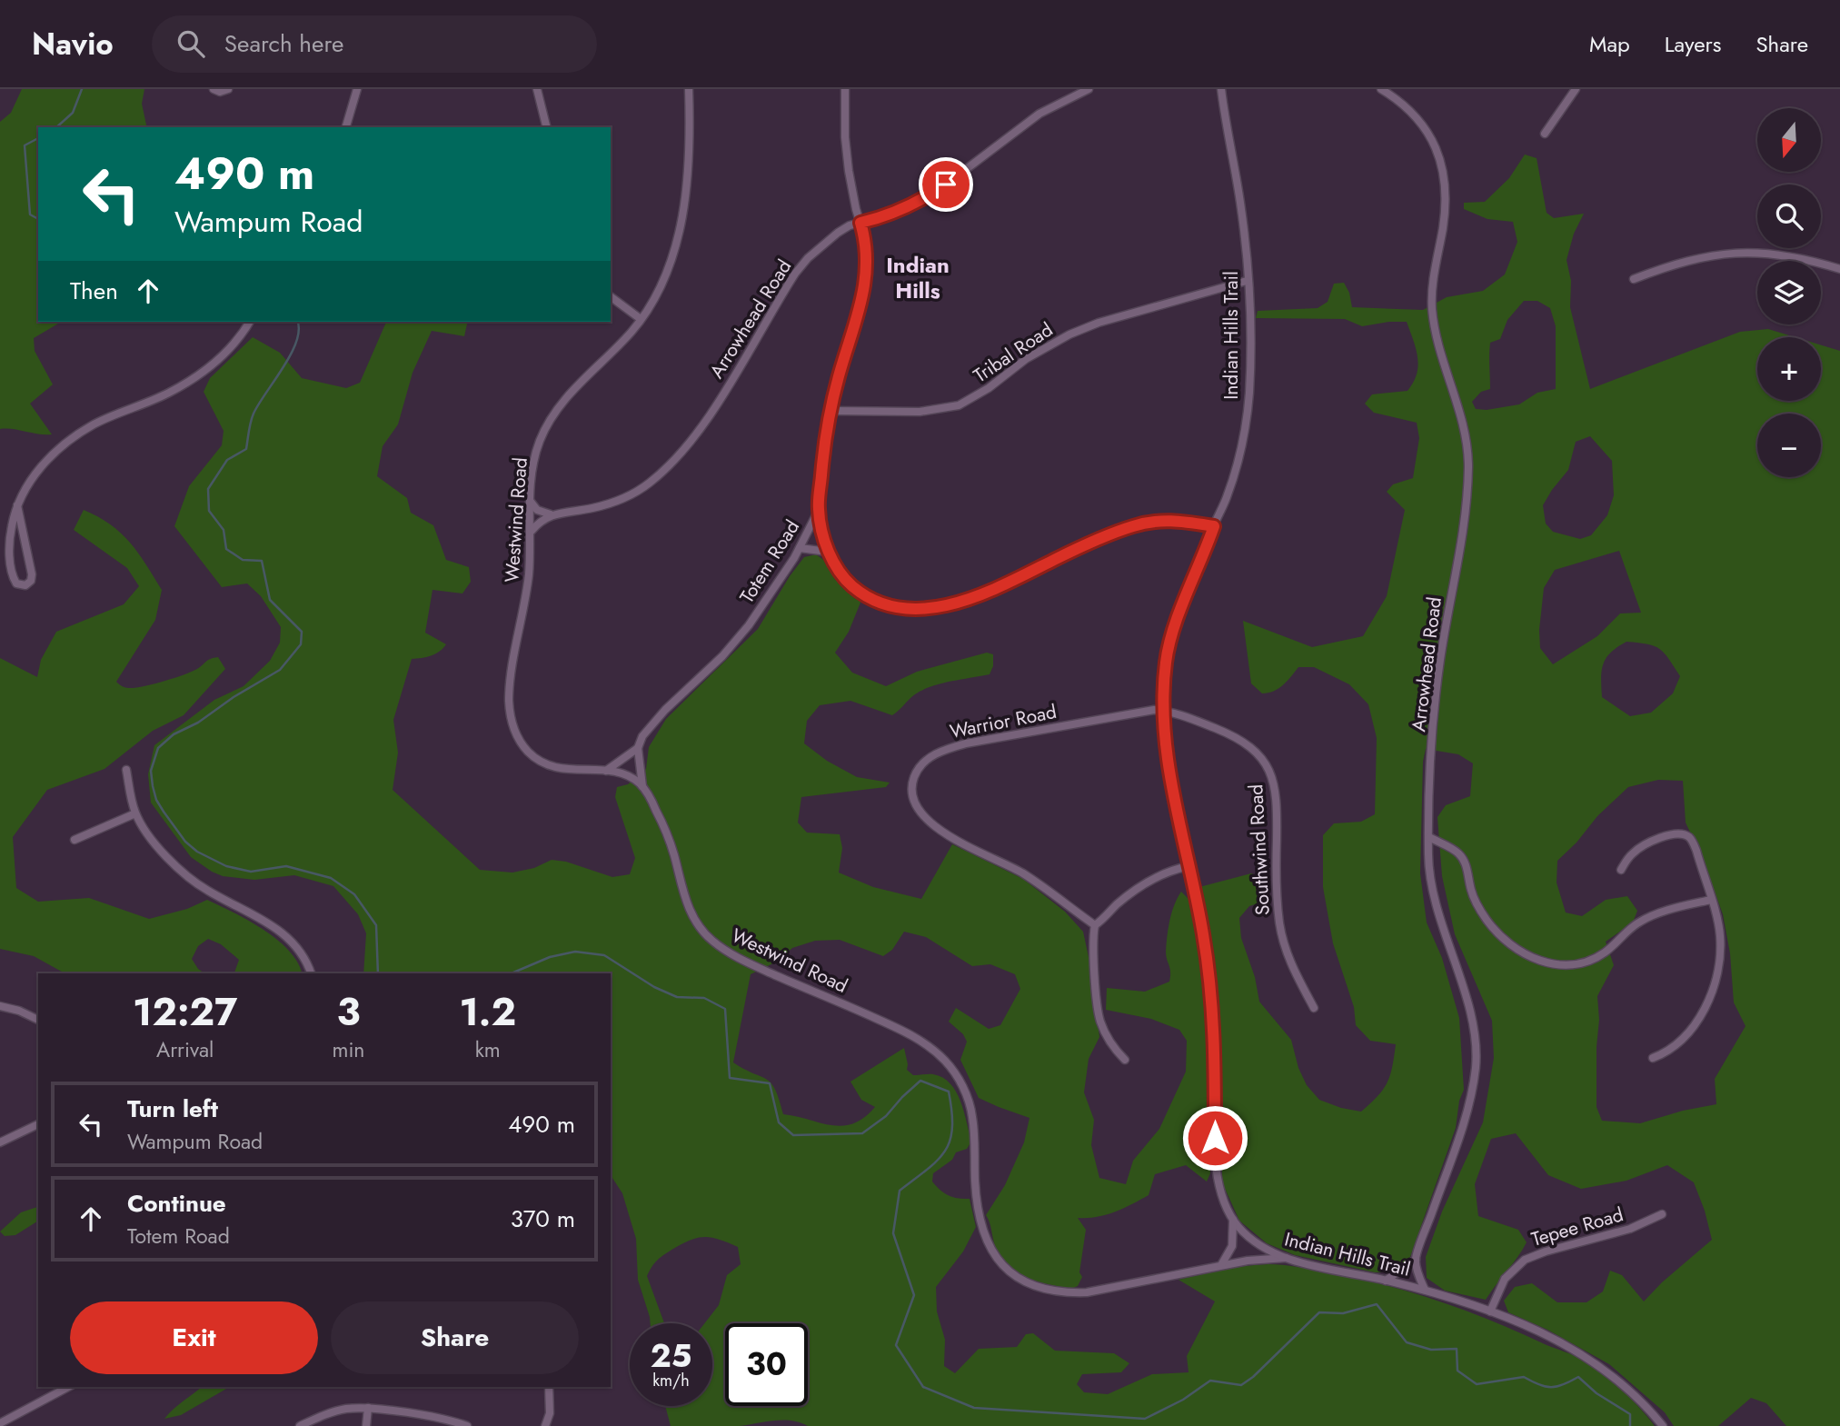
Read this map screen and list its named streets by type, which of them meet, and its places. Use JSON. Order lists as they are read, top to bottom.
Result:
{
  "streets": {
    "street": [
      "Arrowhead Road",
      "Indian Hills Trail",
      "Tribal Road",
      "Westwind Road",
      "Totem Road",
      "Warrior Road",
      "Southwind Road",
      "Tepee Road"
    ]
  },
  "crossings": [
    ["Arrowhead Road", "Totem Road"],
    ["Indian Hills Trail", "Tribal Road"],
    ["Indian Hills Trail", "Westwind Road"],
    ["Indian Hills Trail", "Warrior Road"],
    ["Indian Hills Trail", "Southwind Road"],
    ["Indian Hills Trail", "Tepee Road"],
    ["Tribal Road", "Totem Road"],
    ["Westwind Road", "Totem Road"],
    ["Warrior Road", "Southwind Road"]
  ],
  "districts": ["Indian Hills"],
  "north": "bottom",
  "page": {
    "header": "Navio",
    "search": "Search here",
    "nav": ["Map", "Layers", "Share"],
    "map_buttons": ["+", "−"],
    "turn": ["490 m", "Wampum Road"],
    "then": "Then",
    "eta": [
      "12:27",
      "Arrival",
      "3",
      "min",
      "1.2",
      "km"
    ],
    "list": [
      {
        "name": "Turn left",
        "note": "Wampum Road",
        "value": "490 m"
      },
      {
        "name": "Continue",
        "note": "Totem Road",
        "value": "370 m"
      }
    ],
    "buttons": ["Exit", "Share"],
    "speed": "25 km/h",
    "limit": "30"
  }
}
